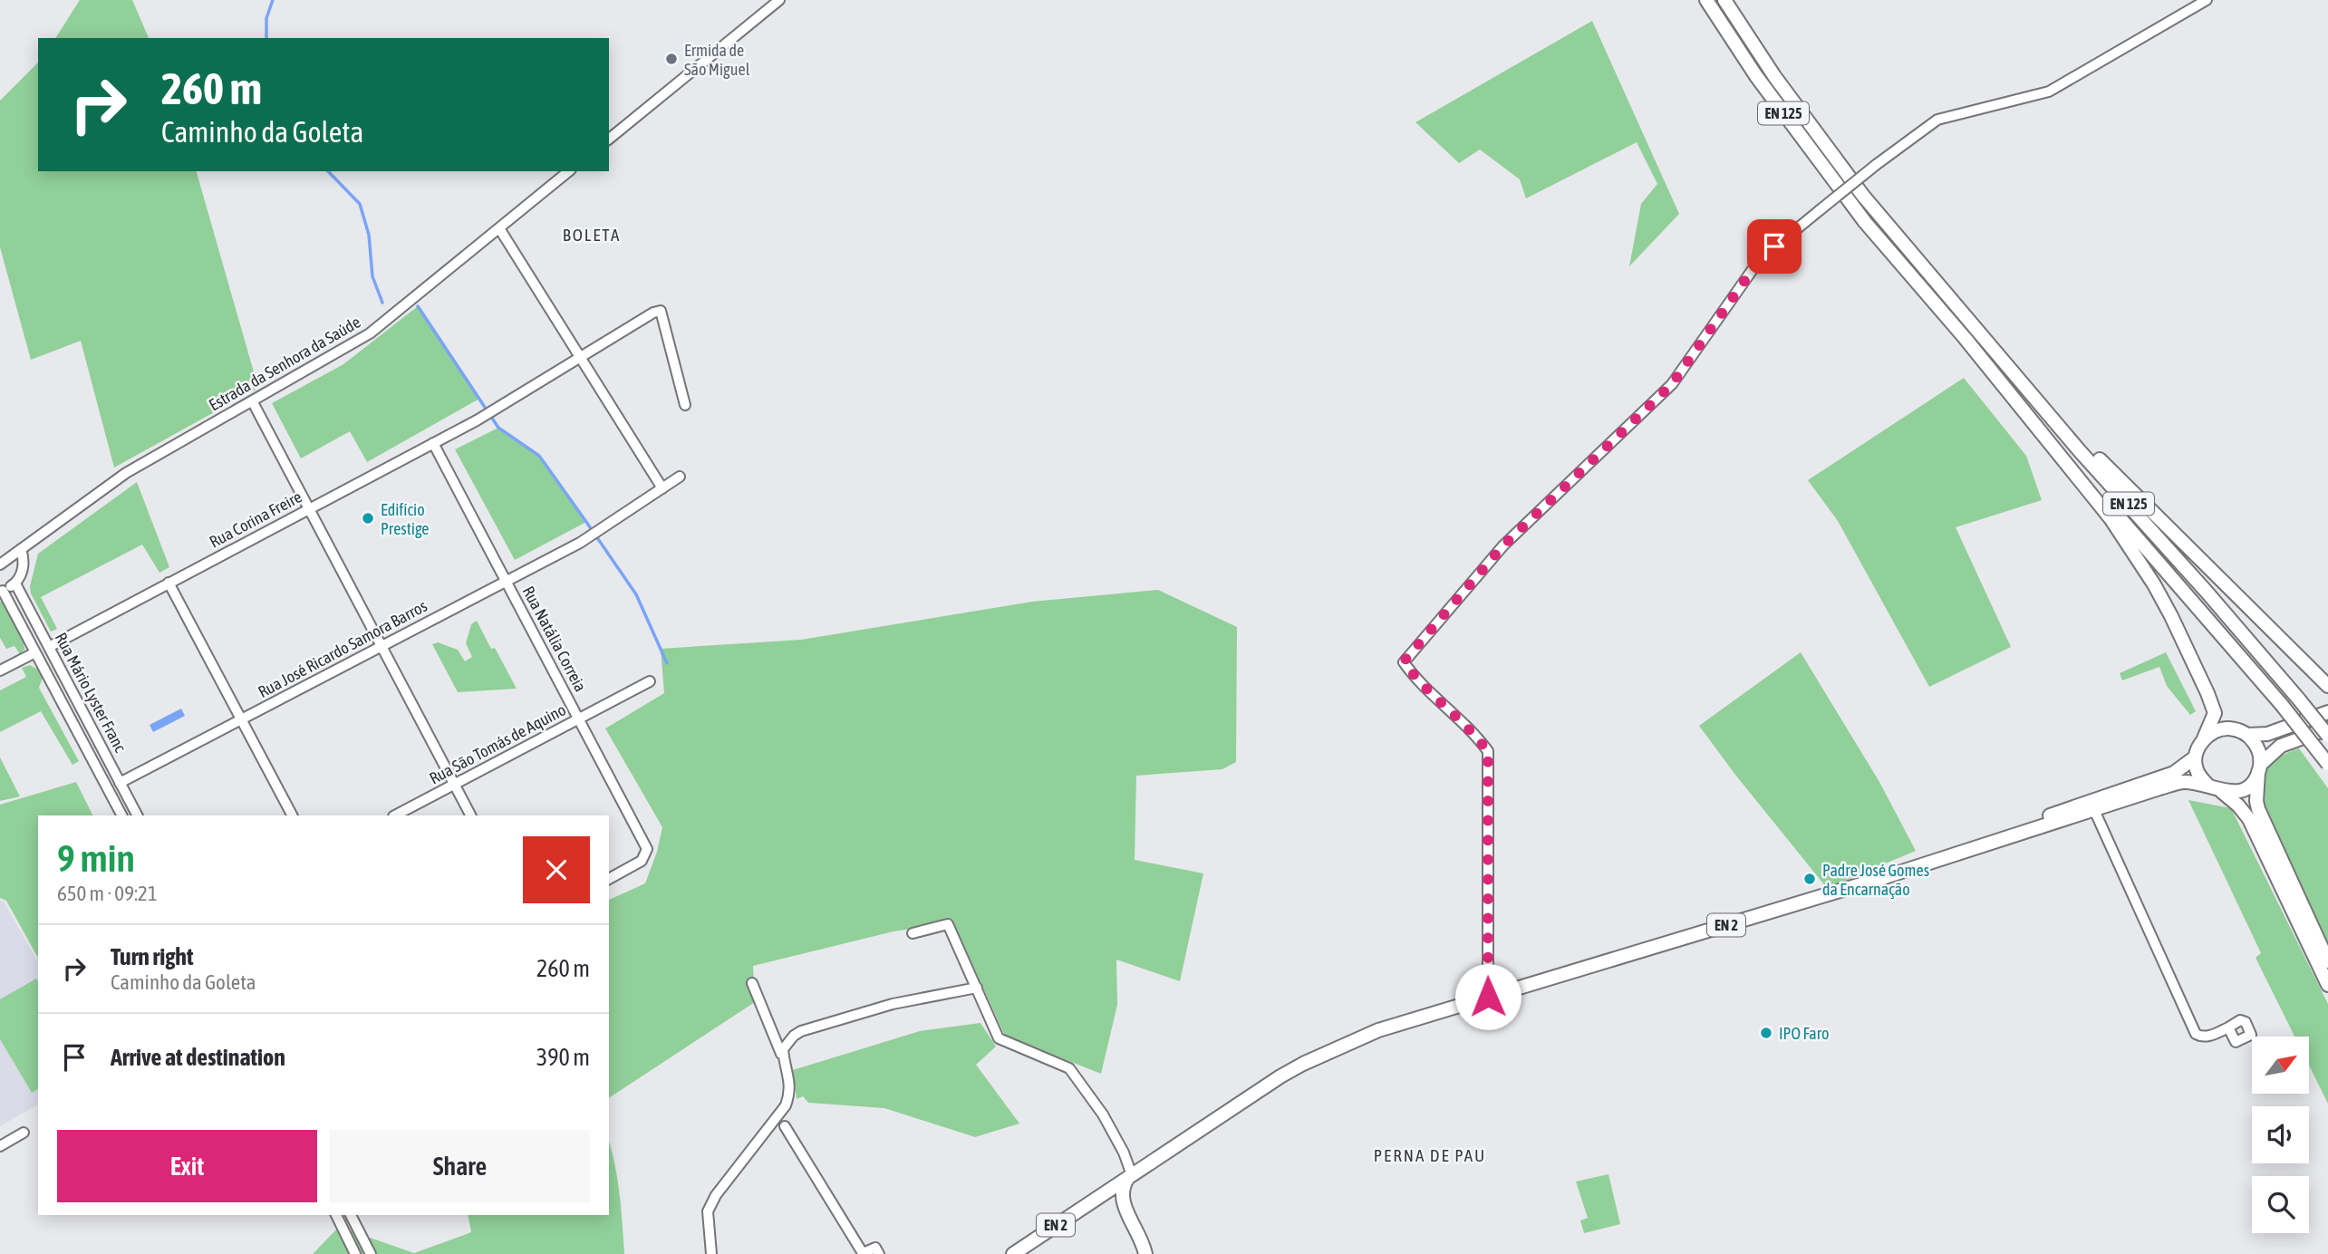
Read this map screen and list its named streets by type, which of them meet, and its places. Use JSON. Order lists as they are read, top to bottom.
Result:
{
  "streets": {
    "main road": ["EN 125", "EN 2"],
    "street": [
      "Estrada da Senhora da Saúde",
      "Rua Corina Freire",
      "Rua Natália Correia",
      "Rua José Ricardo Samora Barros",
      "Rua Mário Lyster Franc",
      "Rua São Tomás de Aquino"
    ]
  },
  "crossings": [
    ["Rua Corina Freire", "Rua Natália Correia"],
    ["Rua Corina Freire", "Rua Mário Lyster Franc"],
    ["Rua Natália Correia", "Rua José Ricardo Samora Barros"],
    ["Rua Natália Correia", "Rua São Tomás de Aquino"],
    ["Rua José Ricardo Samora Barros", "Rua Mário Lyster Franc"]
  ],
  "districts": ["BOLETA", "PERNA DE PAU"],
  "places": [
    "Ermida de São Miguel",
    "Edifício Prestige",
    "Padre José Gomes da Encarnação",
    "IPO Faro"
  ],
  "north": "top right",
  "page": {
    "turn": ["260 m", "Caminho da Goleta"],
    "heading": ["9 min", "650 m · 09:21"],
    "list": [
      {
        "name": "Turn right",
        "note": "Caminho da Goleta",
        "value": "260 m"
      },
      {
        "name": "Arrive at destination",
        "value": "390 m"
      }
    ],
    "buttons": ["Exit", "Share"]
  }
}
